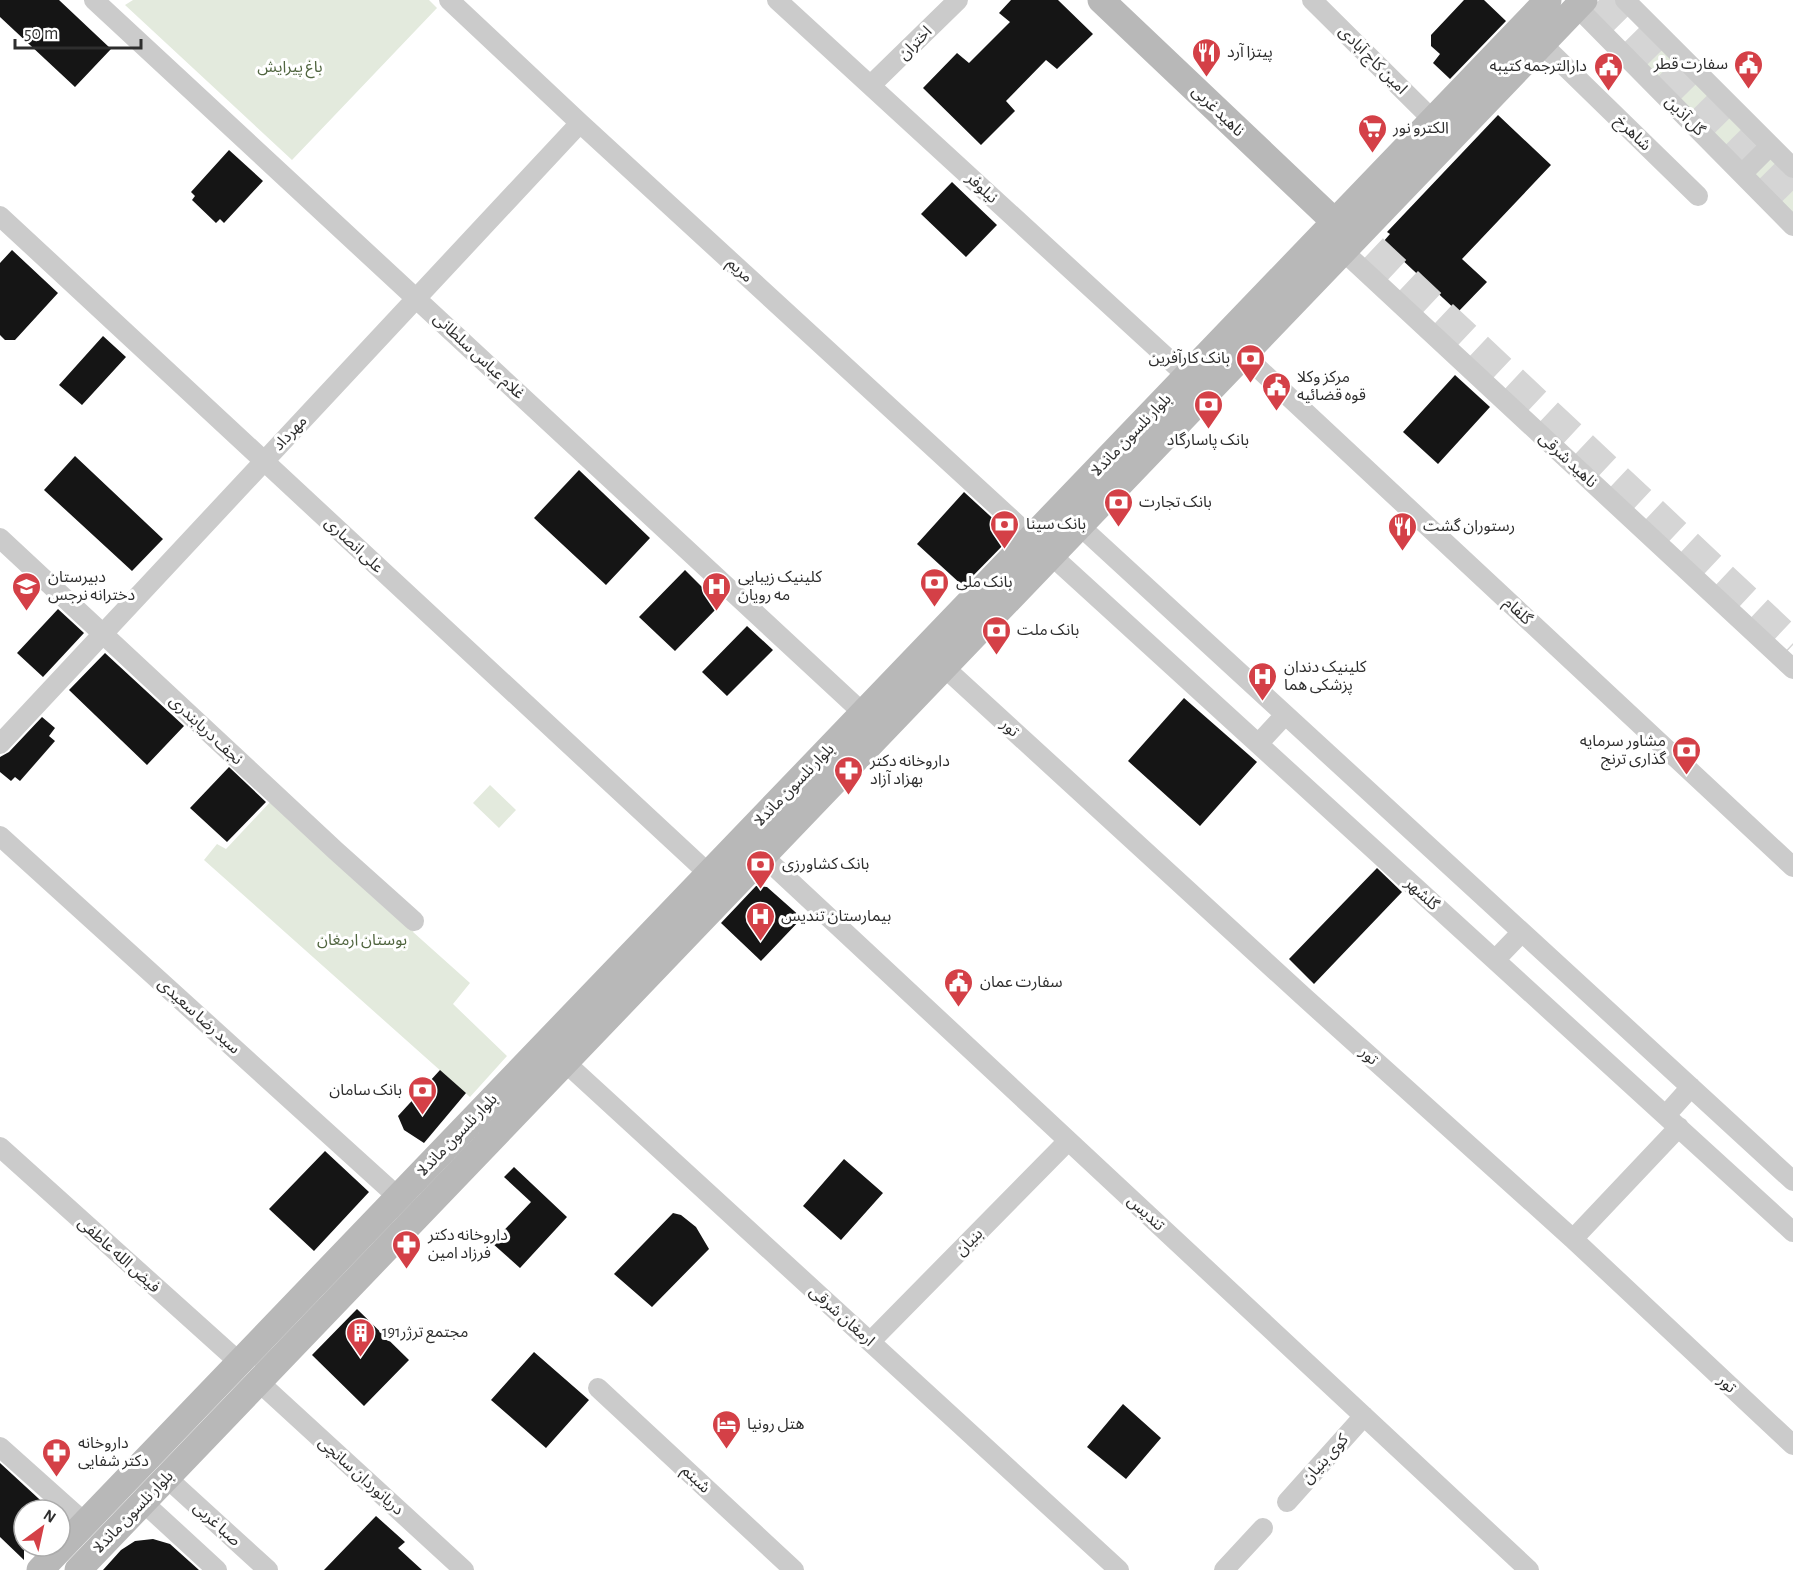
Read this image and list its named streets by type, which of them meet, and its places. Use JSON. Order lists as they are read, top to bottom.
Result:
{
  "streets": {
    "main road": ["ناهید غربی", "بلوار نلسون ماندلا"],
    "street": [
      "اختران",
      "امین کاج آبادی",
      "گل آذین",
      "شاهرخ",
      "نیلوفر",
      "مریم",
      "غلام عباس سلطانی",
      "مهرداد",
      "ناهید شرقی",
      "علی انصاری",
      "گلفام",
      "تور",
      "نجف دریابندری",
      "گلشهر",
      "سید رضا سعیدی",
      "تندیس",
      "بنیان",
      "فیض الله عاطفی",
      "ارمغان شرقی",
      "کوی بنیان",
      "دریانوردان سانچی",
      "شبنم",
      "صبا غربی"
    ]
  },
  "crossings": [
    ["اختران", "نیلوفر"],
    ["امین کاج آبادی", "بلوار نلسون ماندلا"],
    ["ناهید غربی", "بلوار نلسون ماندلا"],
    ["گل آذین", "بلوار نلسون ماندلا"],
    ["شاهرخ", "بلوار نلسون ماندلا"],
    ["نیلوفر", "بلوار نلسون ماندلا"],
    ["مریم", "مهرداد"],
    ["مریم", "بلوار نلسون ماندلا"],
    ["مریم", "گلشهر"],
    ["غلام عباس سلطانی", "مهرداد"],
    ["غلام عباس سلطانی", "بلوار نلسون ماندلا"],
    ["مهرداد", "علی انصاری"],
    ["مهرداد", "نجف دریابندری"],
    ["بلوار نلسون ماندلا", "ناهید شرقی"],
    ["بلوار نلسون ماندلا", "علی انصاری"],
    ["بلوار نلسون ماندلا", "گلفام"],
    ["بلوار نلسون ماندلا", "تور"],
    ["بلوار نلسون ماندلا", "گلشهر"],
    ["بلوار نلسون ماندلا", "سید رضا سعیدی"],
    ["بلوار نلسون ماندلا", "تندیس"],
    ["بلوار نلسون ماندلا", "فیض الله عاطفی"],
    ["بلوار نلسون ماندلا", "ارمغان شرقی"],
    ["بلوار نلسون ماندلا", "دریانوردان سانچی"],
    ["بلوار نلسون ماندلا", "صبا غربی"],
    ["تندیس", "بنیان"],
    ["تندیس", "کوی بنیان"],
    ["بنیان", "ارمغان شرقی"]
  ],
  "parks": ["باغ پیرایش", "بوستان ارمغان"],
  "places": {
    "restaurant": ["پیتزا آرد", "رستوران گشت"],
    "public building": [
      "سفارت قطر",
      "دارالترجمه کتیبه",
      "مرکز وکلا قوه قضائیه",
      "سفارت عمان"
    ],
    "supermarket": ["الكترو نور"],
    "bank": [
      "بانک کارآفرین",
      "بانک پاسارگاد",
      "بانک تجارت",
      "بانک سینا",
      "بانک ملی",
      "بانک ملت",
      "مشاور سرمایه گذاری ترنج",
      "بانک کشاورزی",
      "بانک سامان"
    ],
    "school or university": ["دبیرستان دخترانه نرجس"],
    "hospital": ["کلینیک زیبایی مه رویان", "کلینیک دندان پزشکی هما", "بیمارستان تندیس"],
    "pharmacy": ["داروخانه دکتر بهزاد آزاد", "داروخانه دکتر فرزاد امین", "داروخانه دکتر شفایی"],
    "building": ["مجتمع ترژر191"],
    "hotel": ["هتل رونیا"]
  },
  "scale_bar": "50 m",
  "north": "top right"
}
